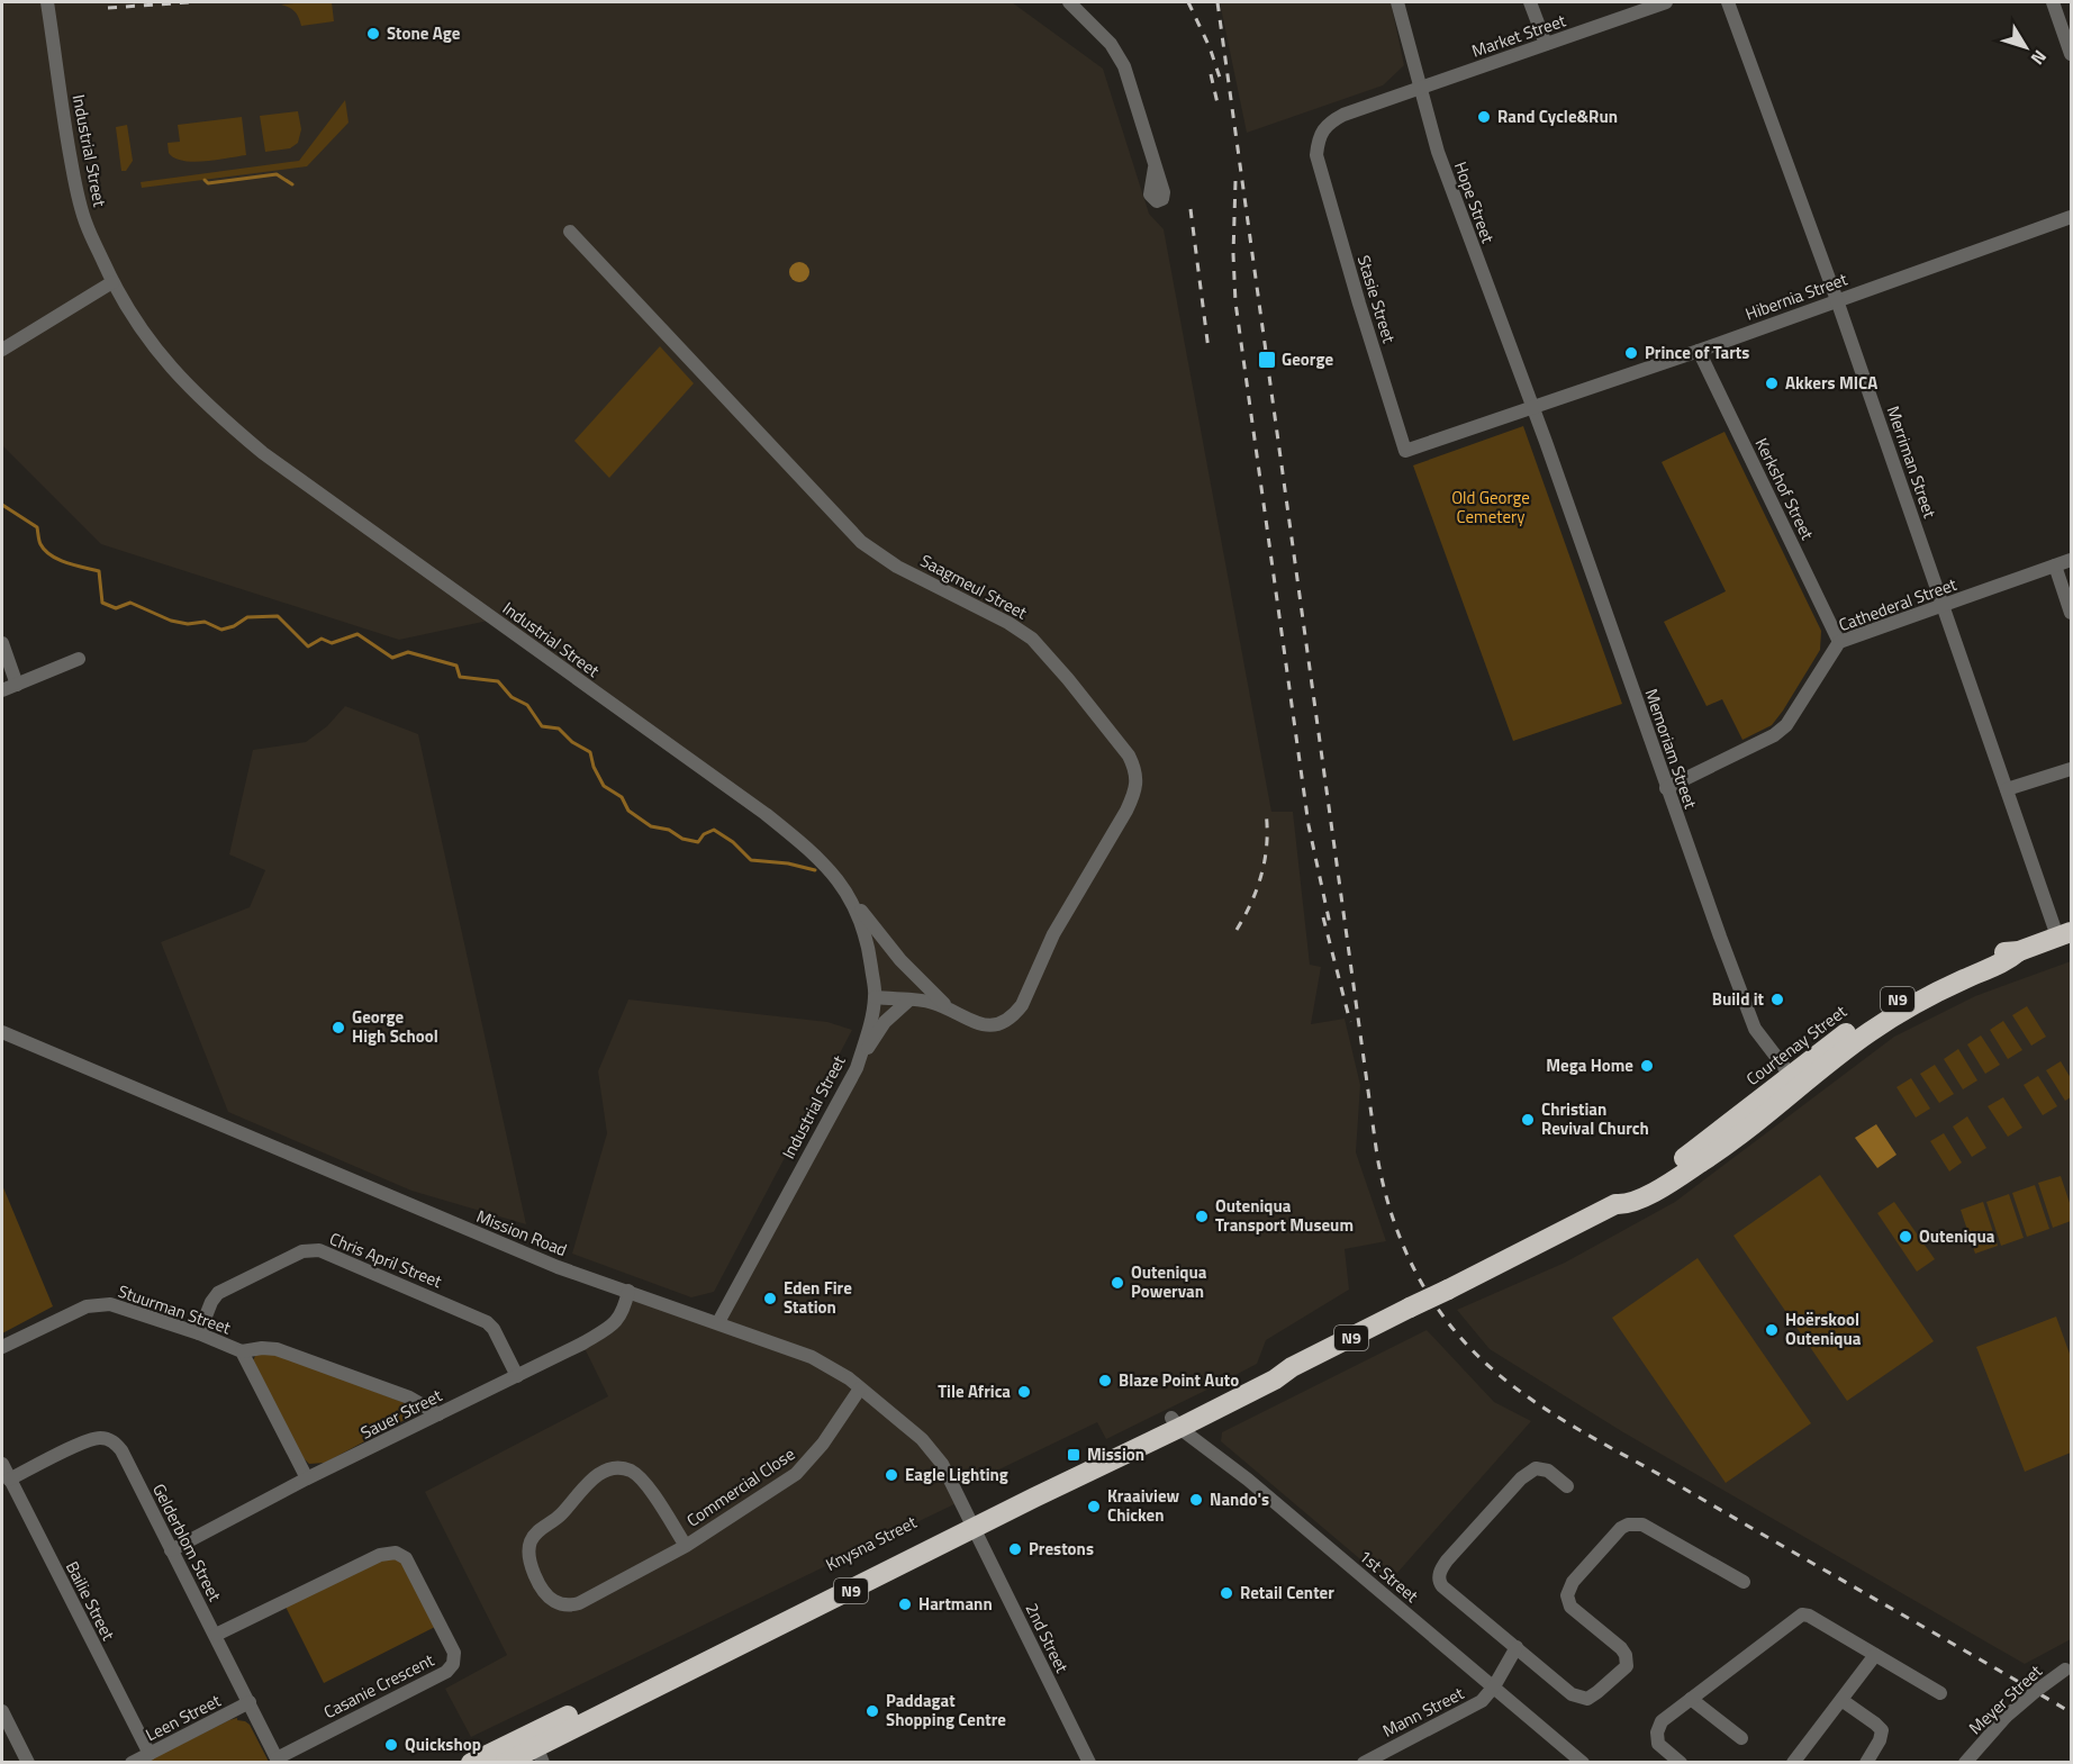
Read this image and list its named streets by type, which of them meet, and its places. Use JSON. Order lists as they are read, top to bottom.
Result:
{
  "streets": {
    "highway": ["N9", "Courtenay Street", "Knysna Street"],
    "street": [
      "Market Street",
      "Industrial Street",
      "Hope Street",
      "Hibernia Street",
      "Stasie Street",
      "Merriman Street",
      "Kerkshof Street",
      "Saagmeul Street",
      "Cathederal Street",
      "Memoriam Street",
      "Mission Road",
      "Chris April Street",
      "Stuurman Street",
      "Sauer Street",
      "Commercial Close",
      "Gelderblom Street",
      "1st Street",
      "Bailie Street",
      "2nd Street",
      "Casanie Crescent",
      "Meyer Street",
      "Mann Street",
      "Leen Street"
    ]
  },
  "crossings": [
    ["Market Street", "Hope Street"],
    ["Market Street", "Stasie Street"],
    ["Industrial Street", "Saagmeul Street"],
    ["Industrial Street", "Mission Road"],
    ["Hope Street", "Hibernia Street"],
    ["Hope Street", "Stasie Street"],
    ["Hope Street", "Memoriam Street"],
    ["Hibernia Street", "Stasie Street"],
    ["Hibernia Street", "Merriman Street"],
    ["Hibernia Street", "Kerkshof Street"],
    ["Hibernia Street", "Memoriam Street"],
    ["Stasie Street", "Memoriam Street"],
    ["Merriman Street", "Cathederal Street"],
    ["Merriman Street", "Courtenay Street"],
    ["Kerkshof Street", "Cathederal Street"],
    ["Cathederal Street", "Memoriam Street"],
    ["Memoriam Street", "Courtenay Street"],
    ["Courtenay Street", "Knysna Street"],
    ["Mission Road", "Sauer Street"],
    ["Mission Road", "Commercial Close"],
    ["Mission Road", "Knysna Street"],
    ["Mission Road", "2nd Street"],
    ["Chris April Street", "Stuurman Street"],
    ["Chris April Street", "Sauer Street"],
    ["Stuurman Street", "Sauer Street"],
    ["Sauer Street", "Gelderblom Street"],
    ["Gelderblom Street", "Bailie Street"],
    ["Gelderblom Street", "Casanie Crescent"],
    ["Gelderblom Street", "Leen Street"],
    ["Knysna Street", "1st Street"],
    ["Knysna Street", "2nd Street"],
    ["1st Street", "Mann Street"],
    ["Bailie Street", "Leen Street"]
  ],
  "parks": ["Old George Cemetery"],
  "places": {
    "other": [
      "Stone Age",
      "Rand Cycle&Run",
      "Prince of Tarts",
      "Akkers MICA",
      "Build it",
      "George High School",
      "Mega Home",
      "Christian Revival Church",
      "Outeniqua Transport Museum",
      "Outeniqua",
      "Outeniqua Powervan",
      "Eden Fire Station",
      "Hoërskool Outeniqua",
      "Blaze Point Auto",
      "Tile Africa",
      "Eagle Lighting",
      "Nando's",
      "Kraaiview Chicken",
      "Prestons",
      "Retail Center",
      "Hartmann",
      "Paddagat Shopping Centre",
      "Quickshop"
    ],
    "transit": ["George", "Mission"]
  },
  "north": "bottom right"
}
